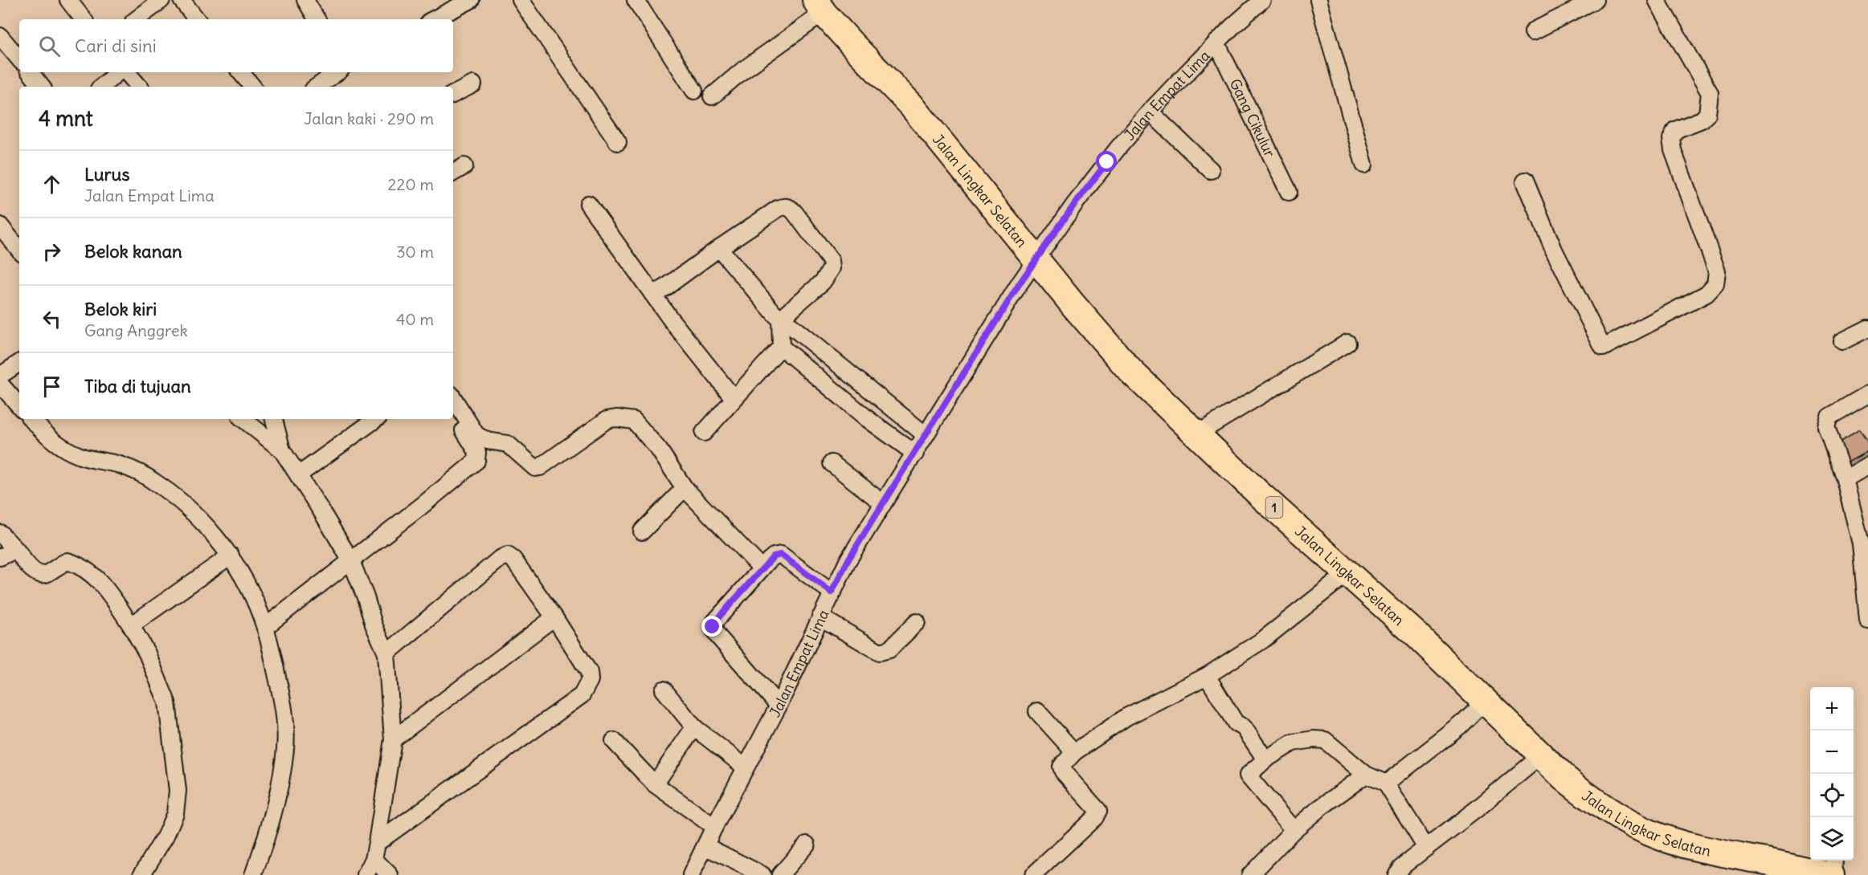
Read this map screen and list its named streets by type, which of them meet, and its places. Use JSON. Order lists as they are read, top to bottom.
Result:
{
  "streets": {
    "highway": ["Jalan Lingkar Selatan", "1"],
    "street": ["Jalan Empat Lima", "Gang Cikulur"]
  },
  "crossings": [
    ["Jalan Empat Lima", "Gang Cikulur"],
    ["Jalan Empat Lima", "Jalan Lingkar Selatan"]
  ],
  "page": {
    "search": "Cari di sini",
    "heading": ["4 mnt", "Jalan kaki · 290 m"],
    "list": [
      ["Lurus", "Jalan Empat Lima", "220 m"],
      ["Belok kanan", "30 m"],
      ["Belok kiri", "Gang Anggrek", "40 m"],
      "Tiba di tujuan"
    ],
    "map_buttons": ["+", "−"]
  }
}
